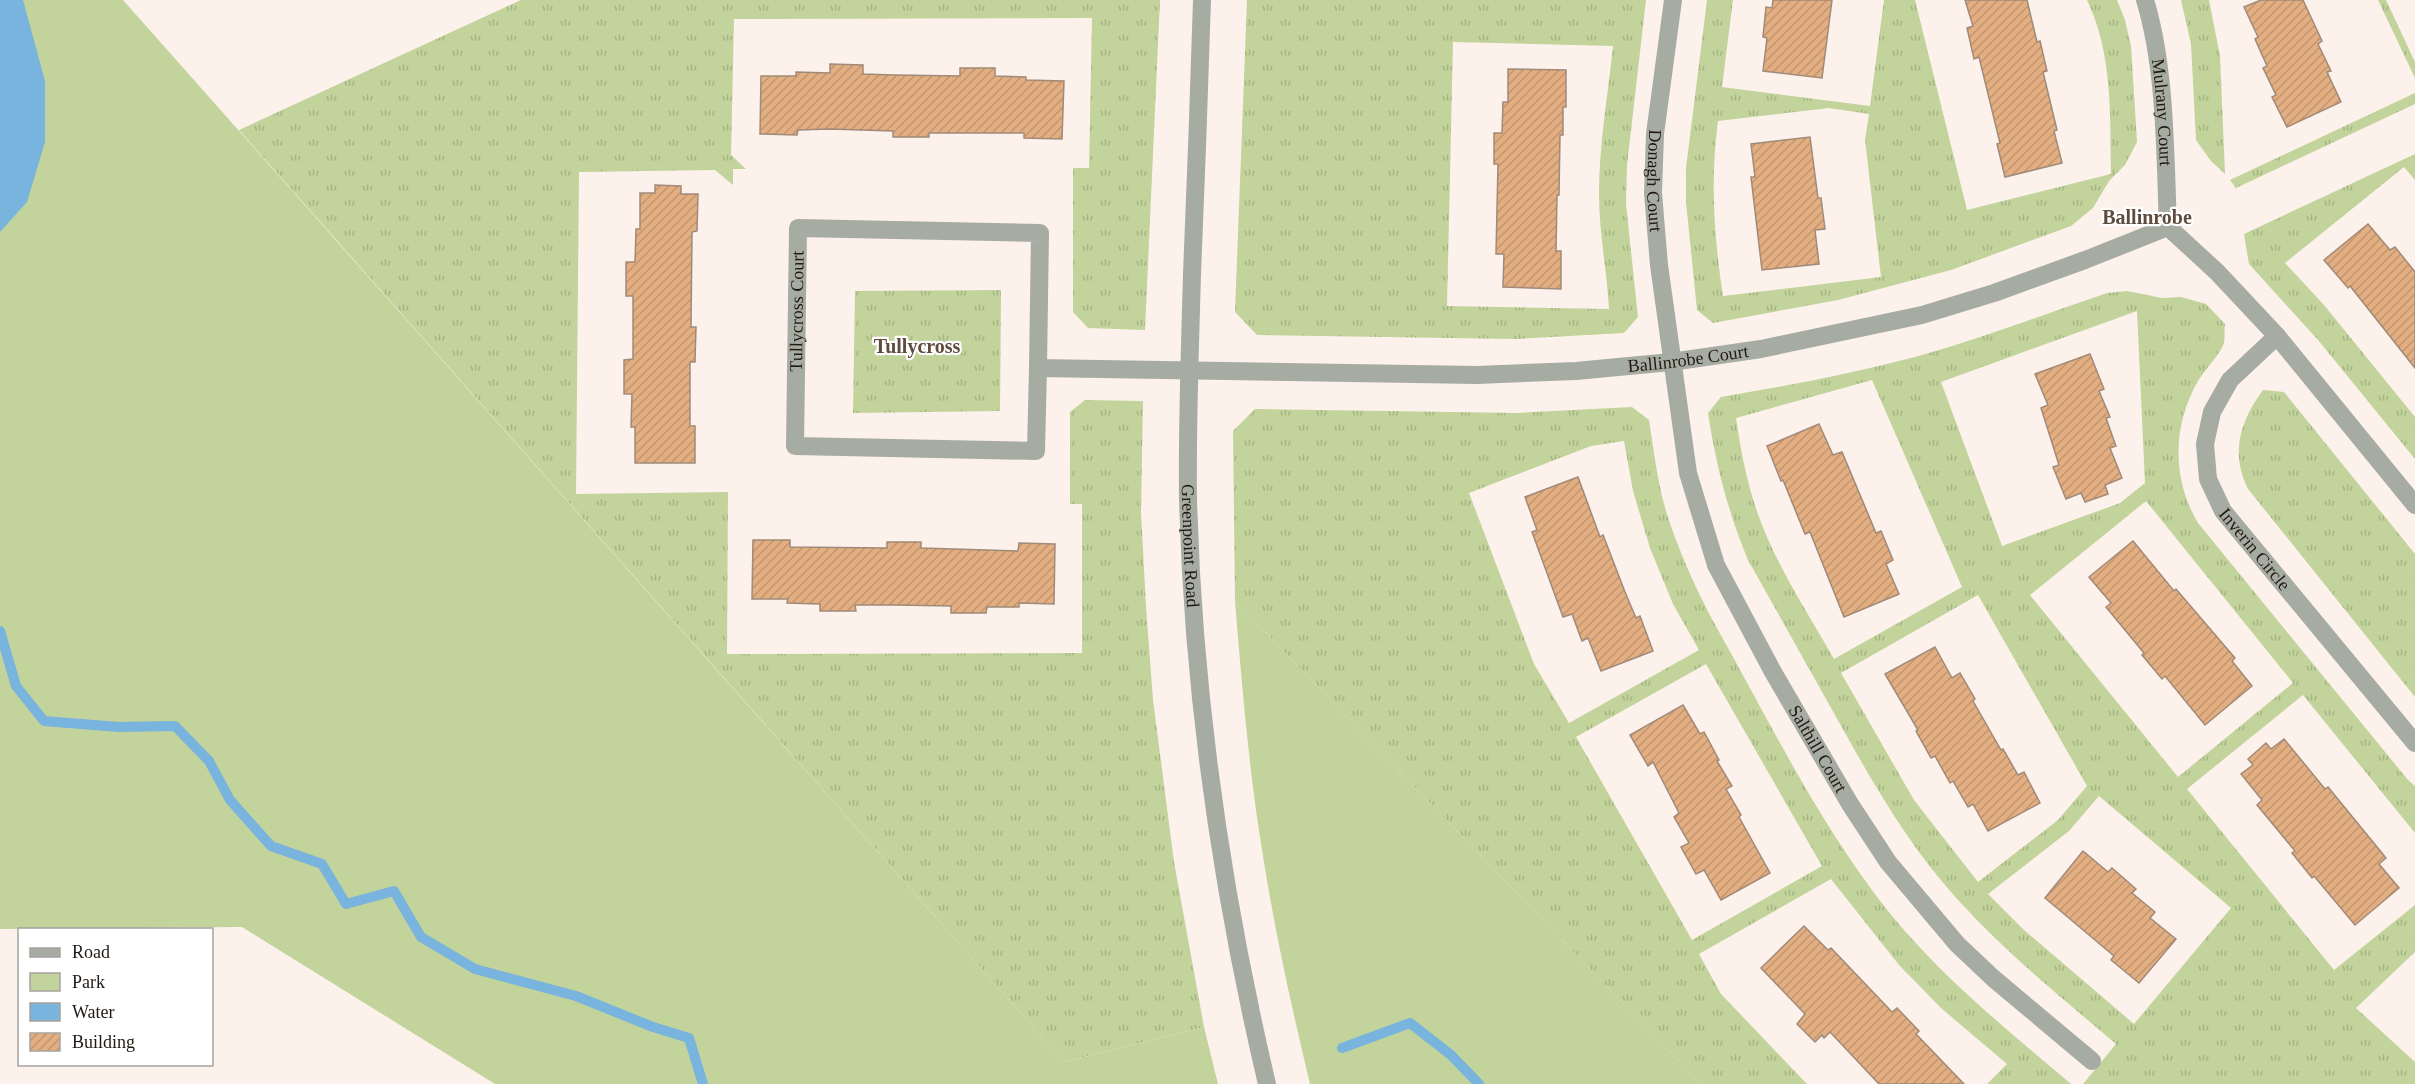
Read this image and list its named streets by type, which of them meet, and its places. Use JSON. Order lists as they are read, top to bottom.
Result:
{
  "streets": {
    "street": [
      "Mulrany Court",
      "Donagh Court",
      "Tullycross Court",
      "Ballinrobe Court",
      "Greenpoint Road",
      "Inverin Circle",
      "Salthill Court"
    ]
  },
  "crossings": [
    ["Mulrany Court", "Ballinrobe Court"],
    ["Donagh Court", "Ballinrobe Court"],
    ["Donagh Court", "Salthill Court"],
    ["Ballinrobe Court", "Greenpoint Road"],
    ["Ballinrobe Court", "Salthill Court"]
  ],
  "districts": ["Ballinrobe", "Tullycross"],
  "legend": [
    "Road",
    "Park",
    "Water",
    "Building"
  ]
}
